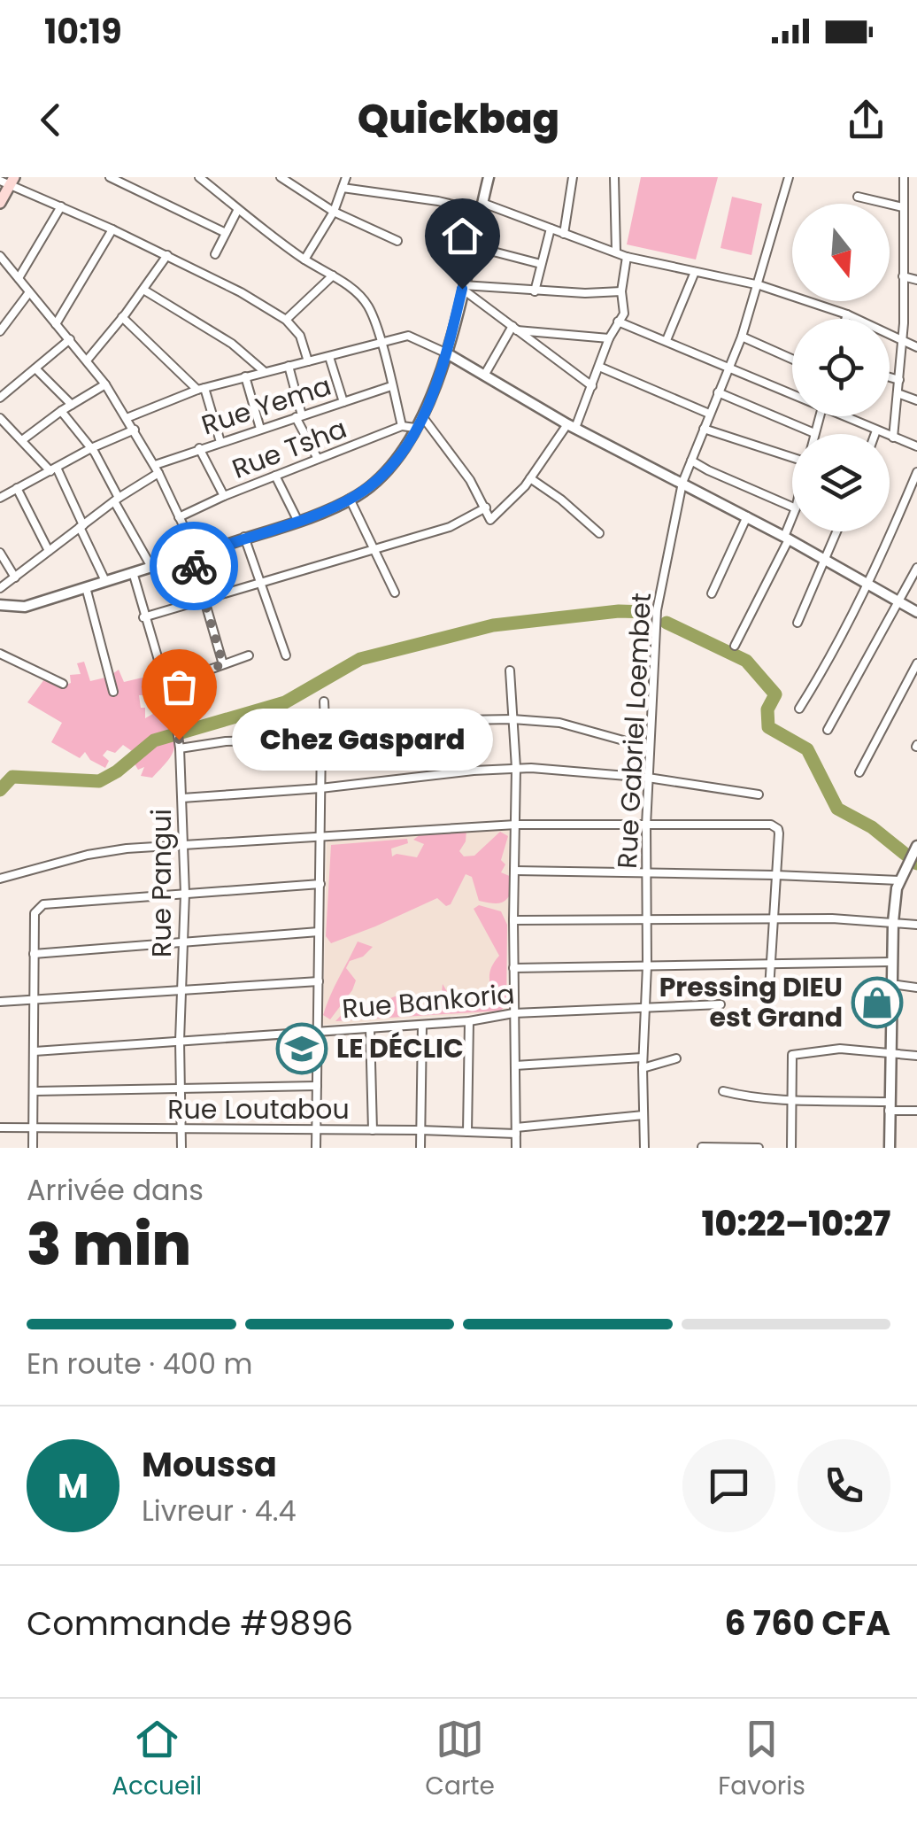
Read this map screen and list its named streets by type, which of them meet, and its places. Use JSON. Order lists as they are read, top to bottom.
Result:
{
  "streets": {
    "street": [
      "Rue Yema",
      "Rue Tsha",
      "Rue Gabriel Loembet",
      "Rue Pangui",
      "Rue Bankoria",
      "Rue Loutabou"
    ]
  },
  "crossings": [
    ["Rue Gabriel Loembet", "Rue Bankoria"],
    ["Rue Gabriel Loembet", "Rue Loutabou"],
    ["Rue Pangui", "Rue Bankoria"],
    ["Rue Pangui", "Rue Loutabou"]
  ],
  "places": {
    "other": ["Chez Gaspard"],
    "shop": ["Pressing DIEU est Grand"],
    "school or university": ["LE DÉCLIC"]
  },
  "north": "bottom",
  "page": {
    "status": "10:19",
    "header": "Quickbag",
    "bubble": "Chez Gaspard",
    "heading": ["3 min", "Arrivée dans", "10:22–10:27"],
    "panel": [
      "Moussa",
      "Livreur · 4.4",
      "Commande #9896",
      "6 760 CFA"
    ],
    "bar": "En route · 400 m",
    "round": "M",
    "tabs": ["Accueil", "Carte", "Favoris"]
  }
}
